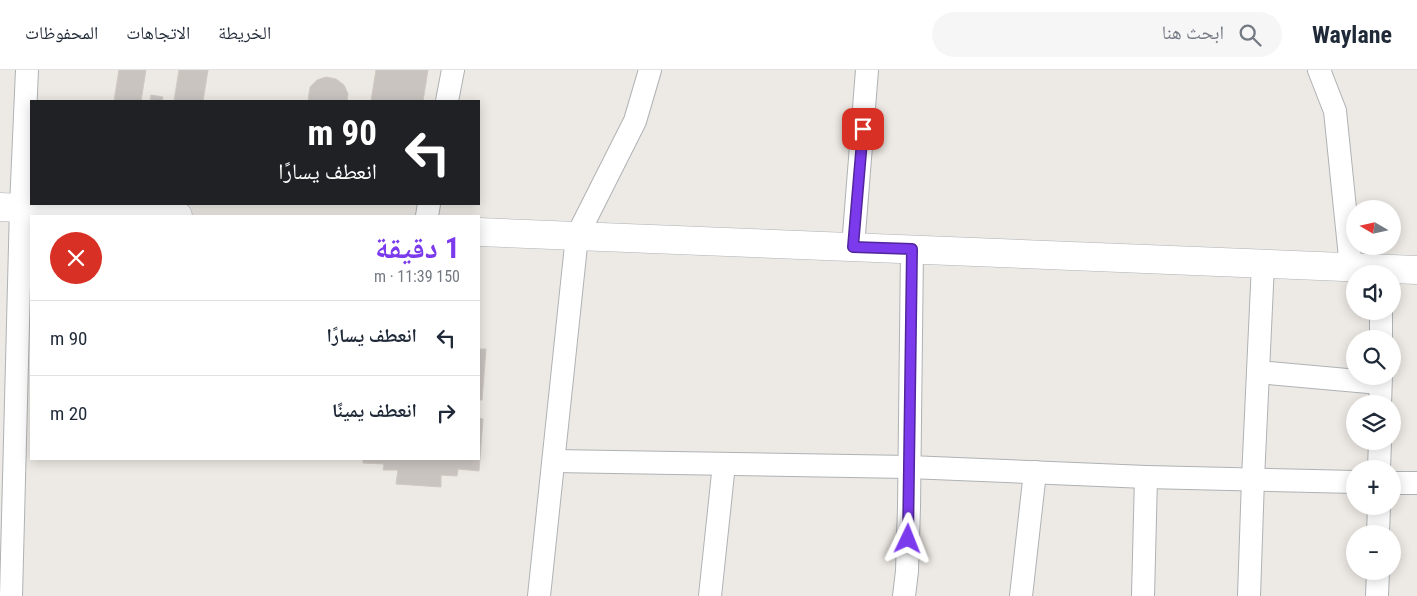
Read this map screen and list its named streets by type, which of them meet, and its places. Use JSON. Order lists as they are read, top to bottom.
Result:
{
  "north": "left",
  "page": {
    "header": "Waylane",
    "search": "ابحث هنا",
    "nav": ["الخريطة", "الاتجاهات", "المحفوظات"],
    "turn": ["90 m", "انعطف يسارًا"],
    "map_buttons": ["+", "−"],
    "heading": ["1 دقيقة", "150 m · 11:39"],
    "list": [
      {
        "name": "انعطف يسارًا",
        "value": "90 m"
      },
      {
        "name": "انعطف يمينًا",
        "value": "20 m"
      }
    ]
  }
}
